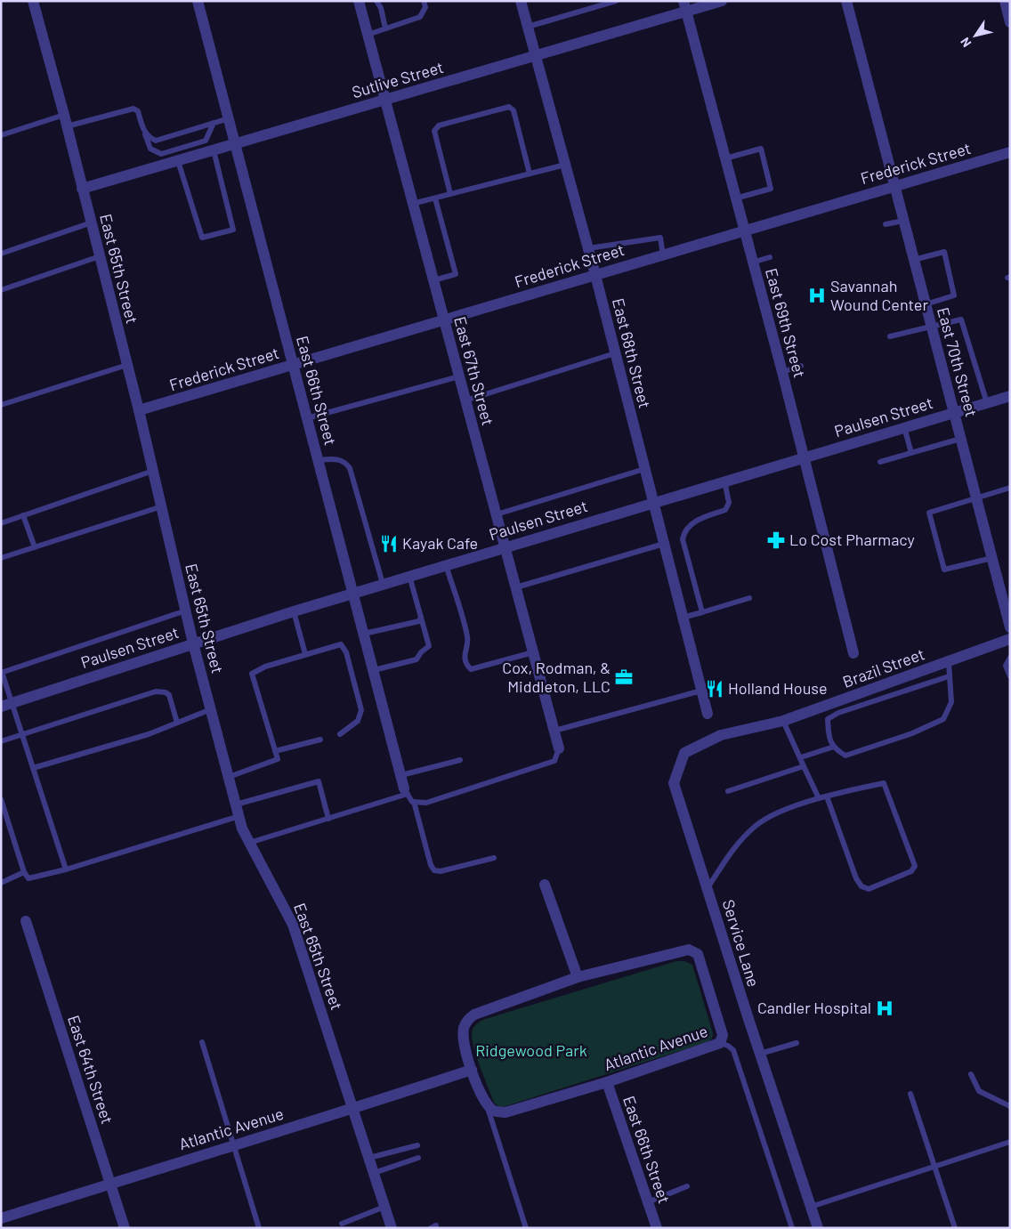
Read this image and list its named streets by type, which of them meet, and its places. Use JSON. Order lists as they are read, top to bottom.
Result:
{
  "streets": {
    "street": [
      "Sutlive Street",
      "Frederick Street",
      "East 65th Street",
      "East 69th Street",
      "East 68th Street",
      "East 70th Street",
      "East 67th Street",
      "East 66th Street",
      "Paulsen Street",
      "Brazil Street",
      "Service Lane",
      "Atlantic Avenue",
      "East 64th Street"
    ]
  },
  "crossings": [
    ["Sutlive Street", "East 65th Street"],
    ["Sutlive Street", "East 69th Street"],
    ["Sutlive Street", "East 68th Street"],
    ["Sutlive Street", "East 67th Street"],
    ["Sutlive Street", "East 66th Street"],
    ["Frederick Street", "East 65th Street"],
    ["Frederick Street", "East 69th Street"],
    ["Frederick Street", "East 68th Street"],
    ["Frederick Street", "East 70th Street"],
    ["Frederick Street", "East 67th Street"],
    ["Frederick Street", "East 66th Street"],
    ["East 65th Street", "Paulsen Street"],
    ["East 65th Street", "Atlantic Avenue"],
    ["East 69th Street", "Paulsen Street"],
    ["East 68th Street", "Paulsen Street"],
    ["East 70th Street", "Paulsen Street"],
    ["East 67th Street", "Paulsen Street"],
    ["East 66th Street", "Paulsen Street"],
    ["East 66th Street", "Atlantic Avenue"],
    ["Brazil Street", "Service Lane"],
    ["Atlantic Avenue", "East 64th Street"]
  ],
  "parks": ["Ridgewood Park"],
  "places": {
    "hospital": ["Savannah Wound Center", "Candler Hospital"],
    "pharmacy": ["Lo Cost Pharmacy"],
    "restaurant": ["Kayak Cafe", "Holland House"],
    "office": ["Cox, Rodman, & Middleton, LLC"]
  },
  "north": "bottom left"
}
